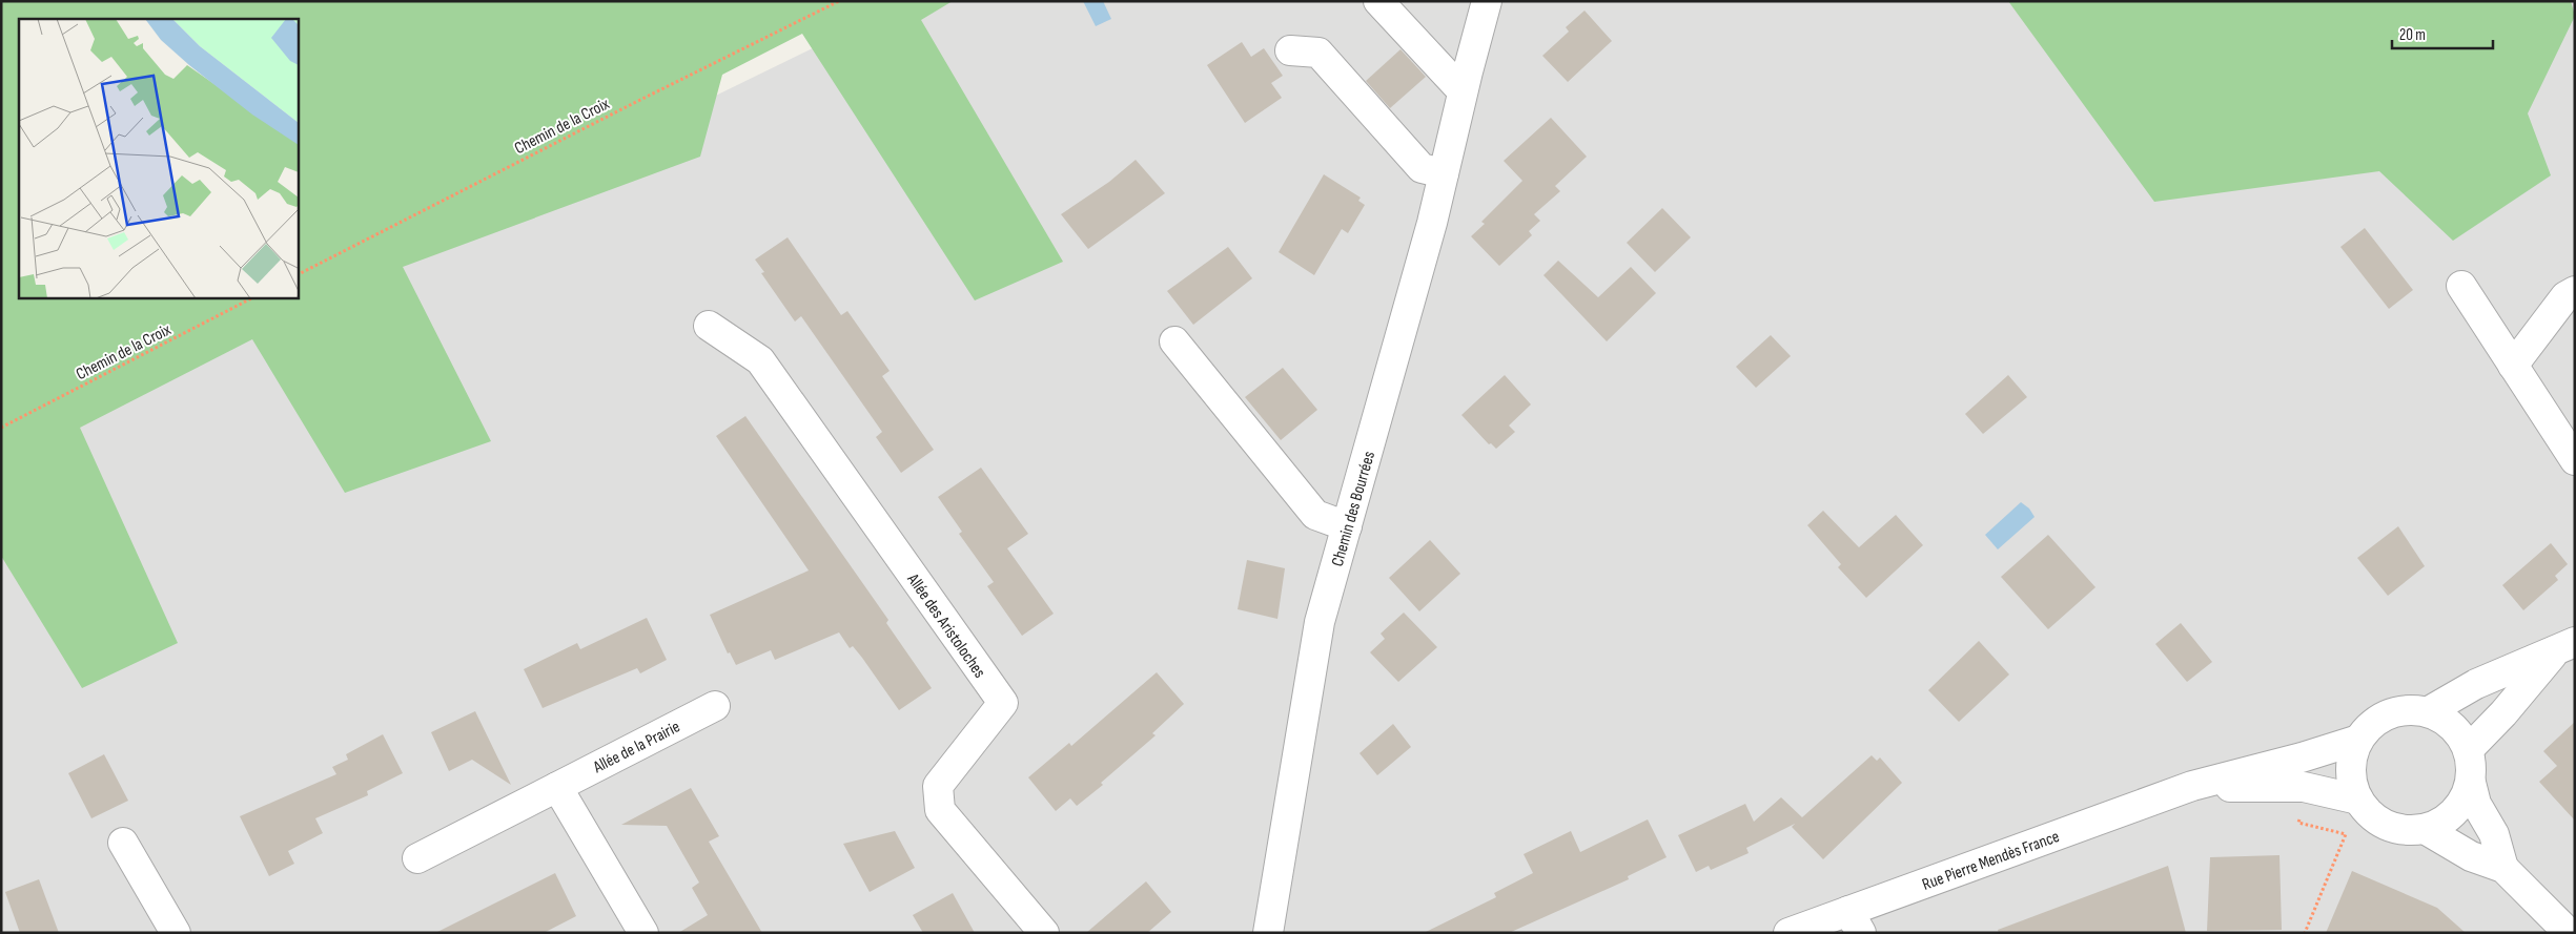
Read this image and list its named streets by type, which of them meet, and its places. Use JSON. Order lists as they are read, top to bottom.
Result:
{
  "streets": {
    "street": [
      "Chemin des Bourrées",
      "Allée des Aristoloches",
      "Allée de la Prairie",
      "Rue Pierre Mendès France"
    ],
    "path": ["Chemin de la Croix"]
  },
  "scale_bar": "20 m"
}
